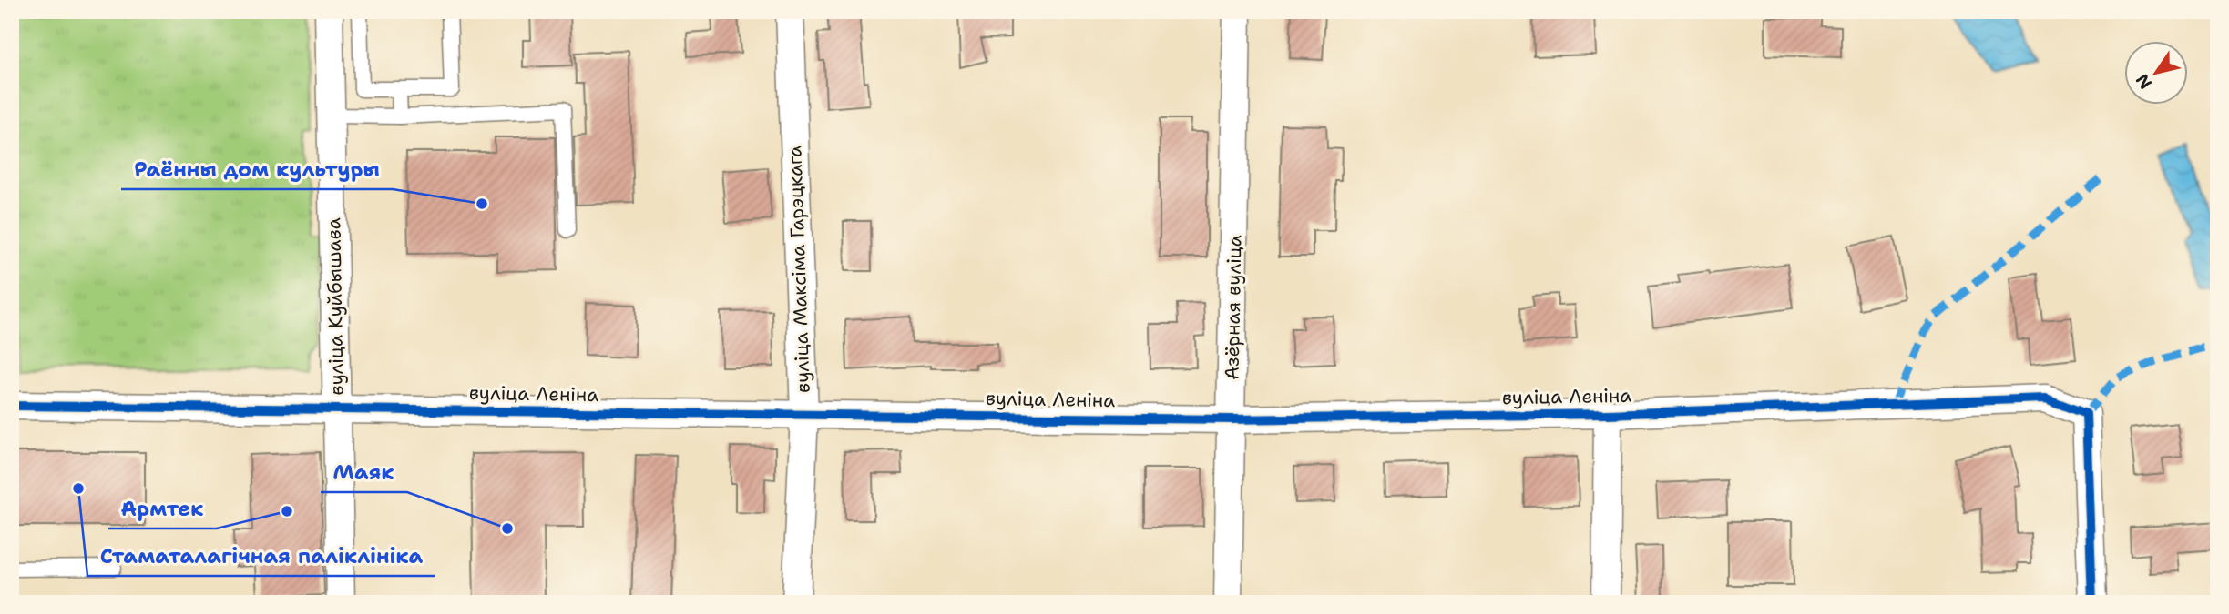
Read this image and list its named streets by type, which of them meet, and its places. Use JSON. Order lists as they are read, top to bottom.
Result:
{
  "streets": {
    "street": [
      "вуліца Максіма Гарэцкага",
      "вуліца Куйбышава",
      "Азёрная вуліца",
      "вуліца Леніна"
    ]
  },
  "crossings": [
    ["вуліца Максіма Гарэцкага", "вуліца Леніна"],
    ["вуліца Куйбышава", "вуліца Леніна"],
    ["Азёрная вуліца", "вуліца Леніна"]
  ],
  "places": [
    "Раённы дом культуры",
    "Стаматалагічная паліклініка",
    "Армтек",
    "Маяк"
  ],
  "north": "bottom left"
}
